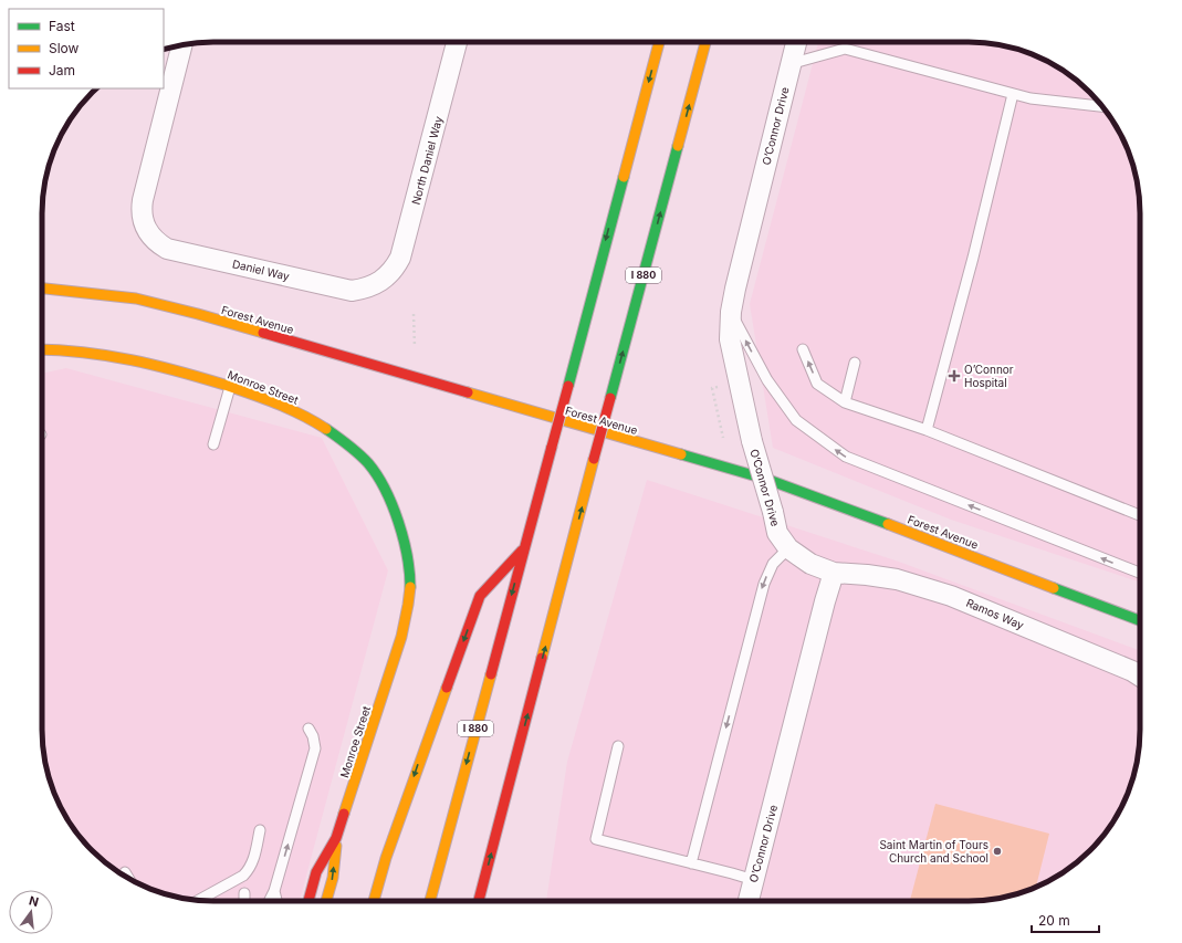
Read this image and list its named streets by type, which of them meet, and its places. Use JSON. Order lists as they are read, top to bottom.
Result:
{
  "streets": {
    "main road": ["I 880", "Forest Avenue", "Monroe Street"],
    "street": [
      "O’Connor Drive",
      "North Daniel Way",
      "Daniel Way",
      "Ramos Way"
    ]
  },
  "crossings": [
    ["O’Connor Drive", "Ramos Way"],
    ["North Daniel Way", "Daniel Way"]
  ],
  "places": {
    "health": ["O’Connor Hospital"],
    "other": ["Saint Martin of Tours Church and School"]
  },
  "legend": ["Fast", "Slow", "Jam"],
  "scale_bar": "20 m",
  "north": "top"
}
